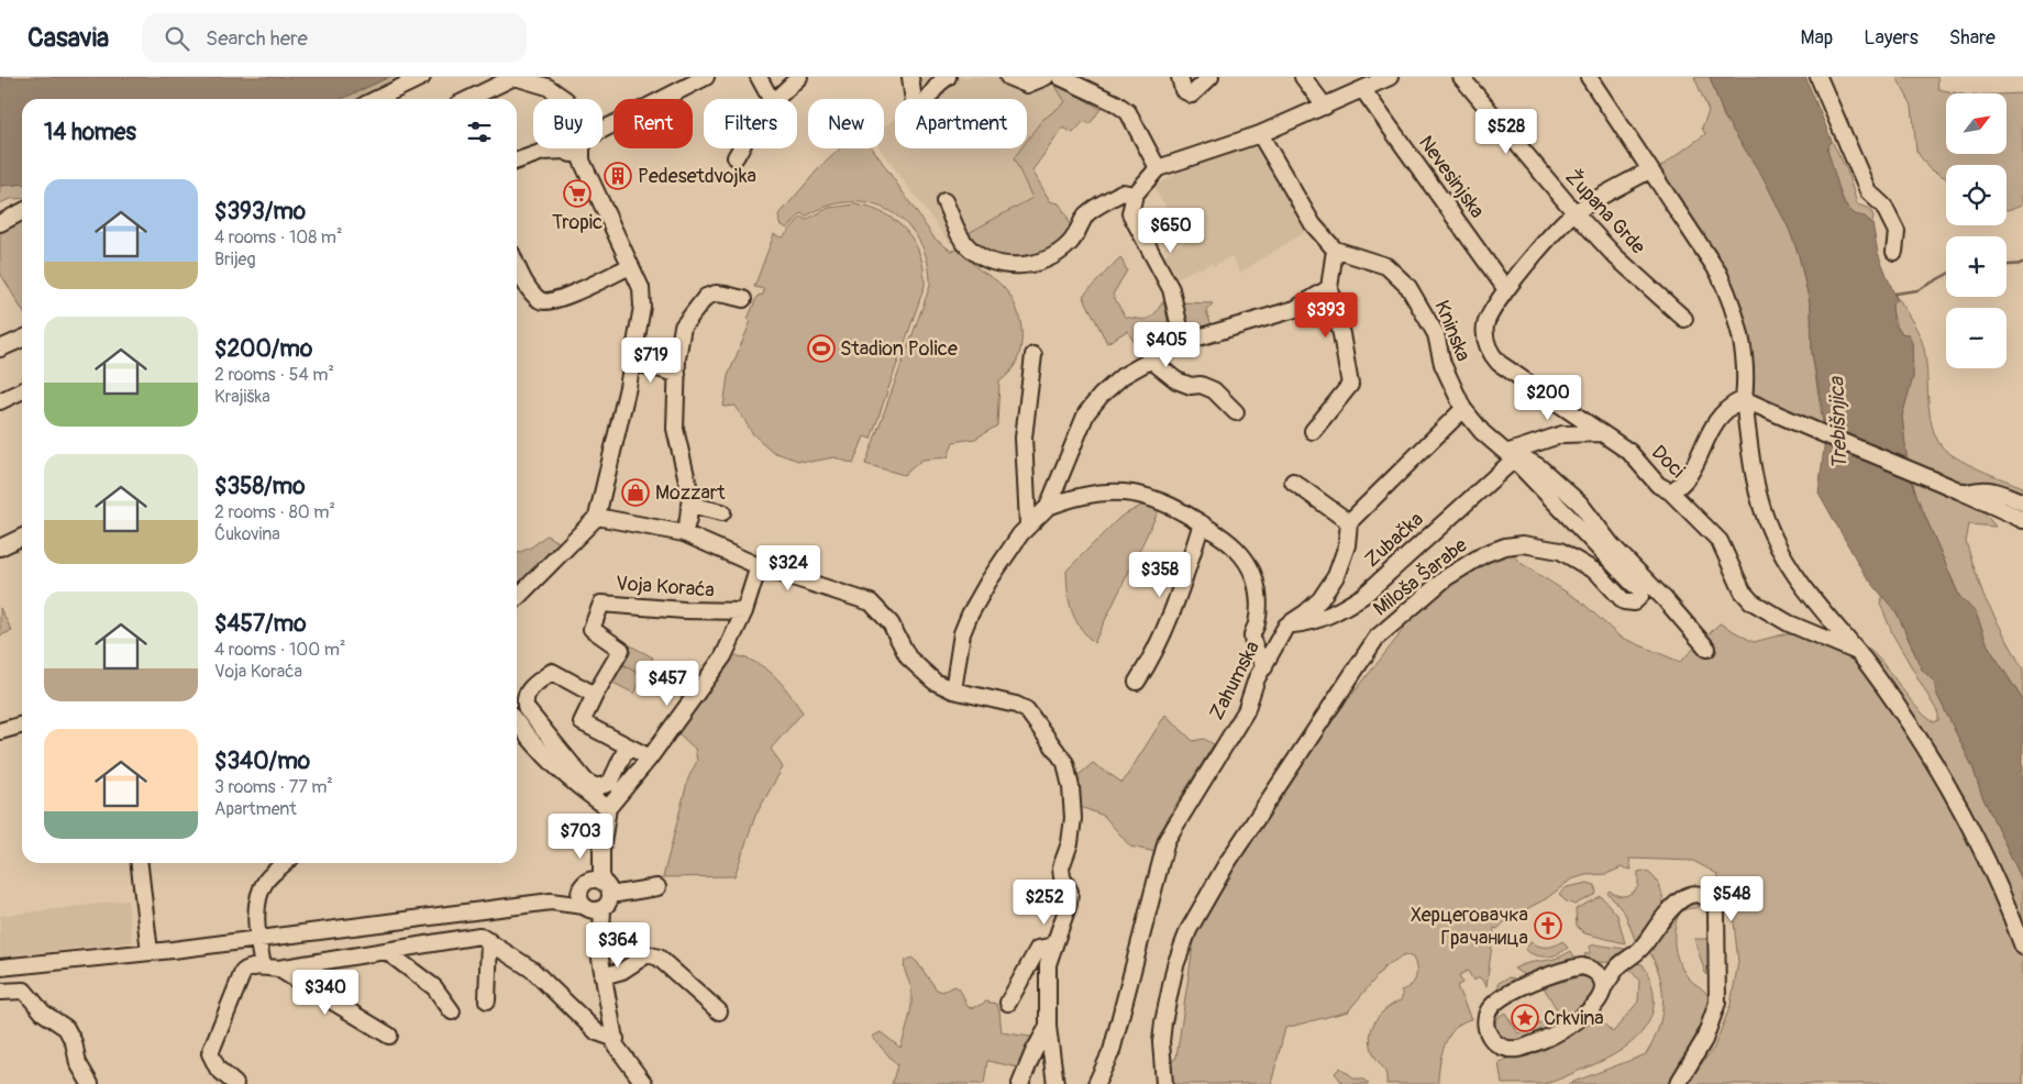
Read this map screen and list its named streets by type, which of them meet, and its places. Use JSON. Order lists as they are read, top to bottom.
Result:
{
  "streets": {
    "street": [
      "Nevesinjska",
      "Župana Grde",
      "Kninska",
      "Doci",
      "Zubačka",
      "Miloša Šarabe",
      "Voja Koraća",
      "Zahumska"
    ]
  },
  "crossings": [
    ["Nevesinjska", "Doci"],
    ["Župana Grde", "Doci"],
    ["Kninska", "Zubačka"],
    ["Kninska", "Miloša Šarabe"],
    ["Zubačka", "Miloša Šarabe"],
    ["Zubačka", "Zahumska"]
  ],
  "water": ["Trebišnjica"],
  "places": {
    "building": ["Pedesetdvojka"],
    "supermarket": ["Tropic"],
    "sports": ["Stadion Police"],
    "shop": ["Mozzart"],
    "church": ["Херцеговачка Грачаница"],
    "place": ["Crkvina"]
  },
  "north": "top right",
  "page": {
    "header": "Casavia",
    "search": "Search here",
    "nav": ["Map", "Layers", "Share"],
    "map_buttons": ["+", "−"],
    "chip": [
      "Buy",
      "Rent",
      "Filters",
      "New",
      "Apartment"
    ],
    "heading": "14 homes",
    "price": [
      "$528",
      "$650",
      "$393",
      "$405",
      "$719",
      "$200",
      "$324",
      "$358",
      "$457",
      "$703",
      "$548",
      "$252",
      "$364",
      "$340"
    ],
    "list": [
      {
        "name": "$393/mo",
        "note": "4 rooms · 108 m² · Brijeg"
      },
      {
        "name": "$200/mo",
        "note": "2 rooms · 54 m² · Krajiška"
      },
      {
        "name": "$358/mo",
        "note": "2 rooms · 80 m² · Ćukovina"
      },
      {
        "name": "$457/mo",
        "note": "4 rooms · 100 m² · Voja Koraća"
      },
      {
        "name": "$340/mo",
        "note": "3 rooms · 77 m² · Apartment"
      }
    ]
  }
}
